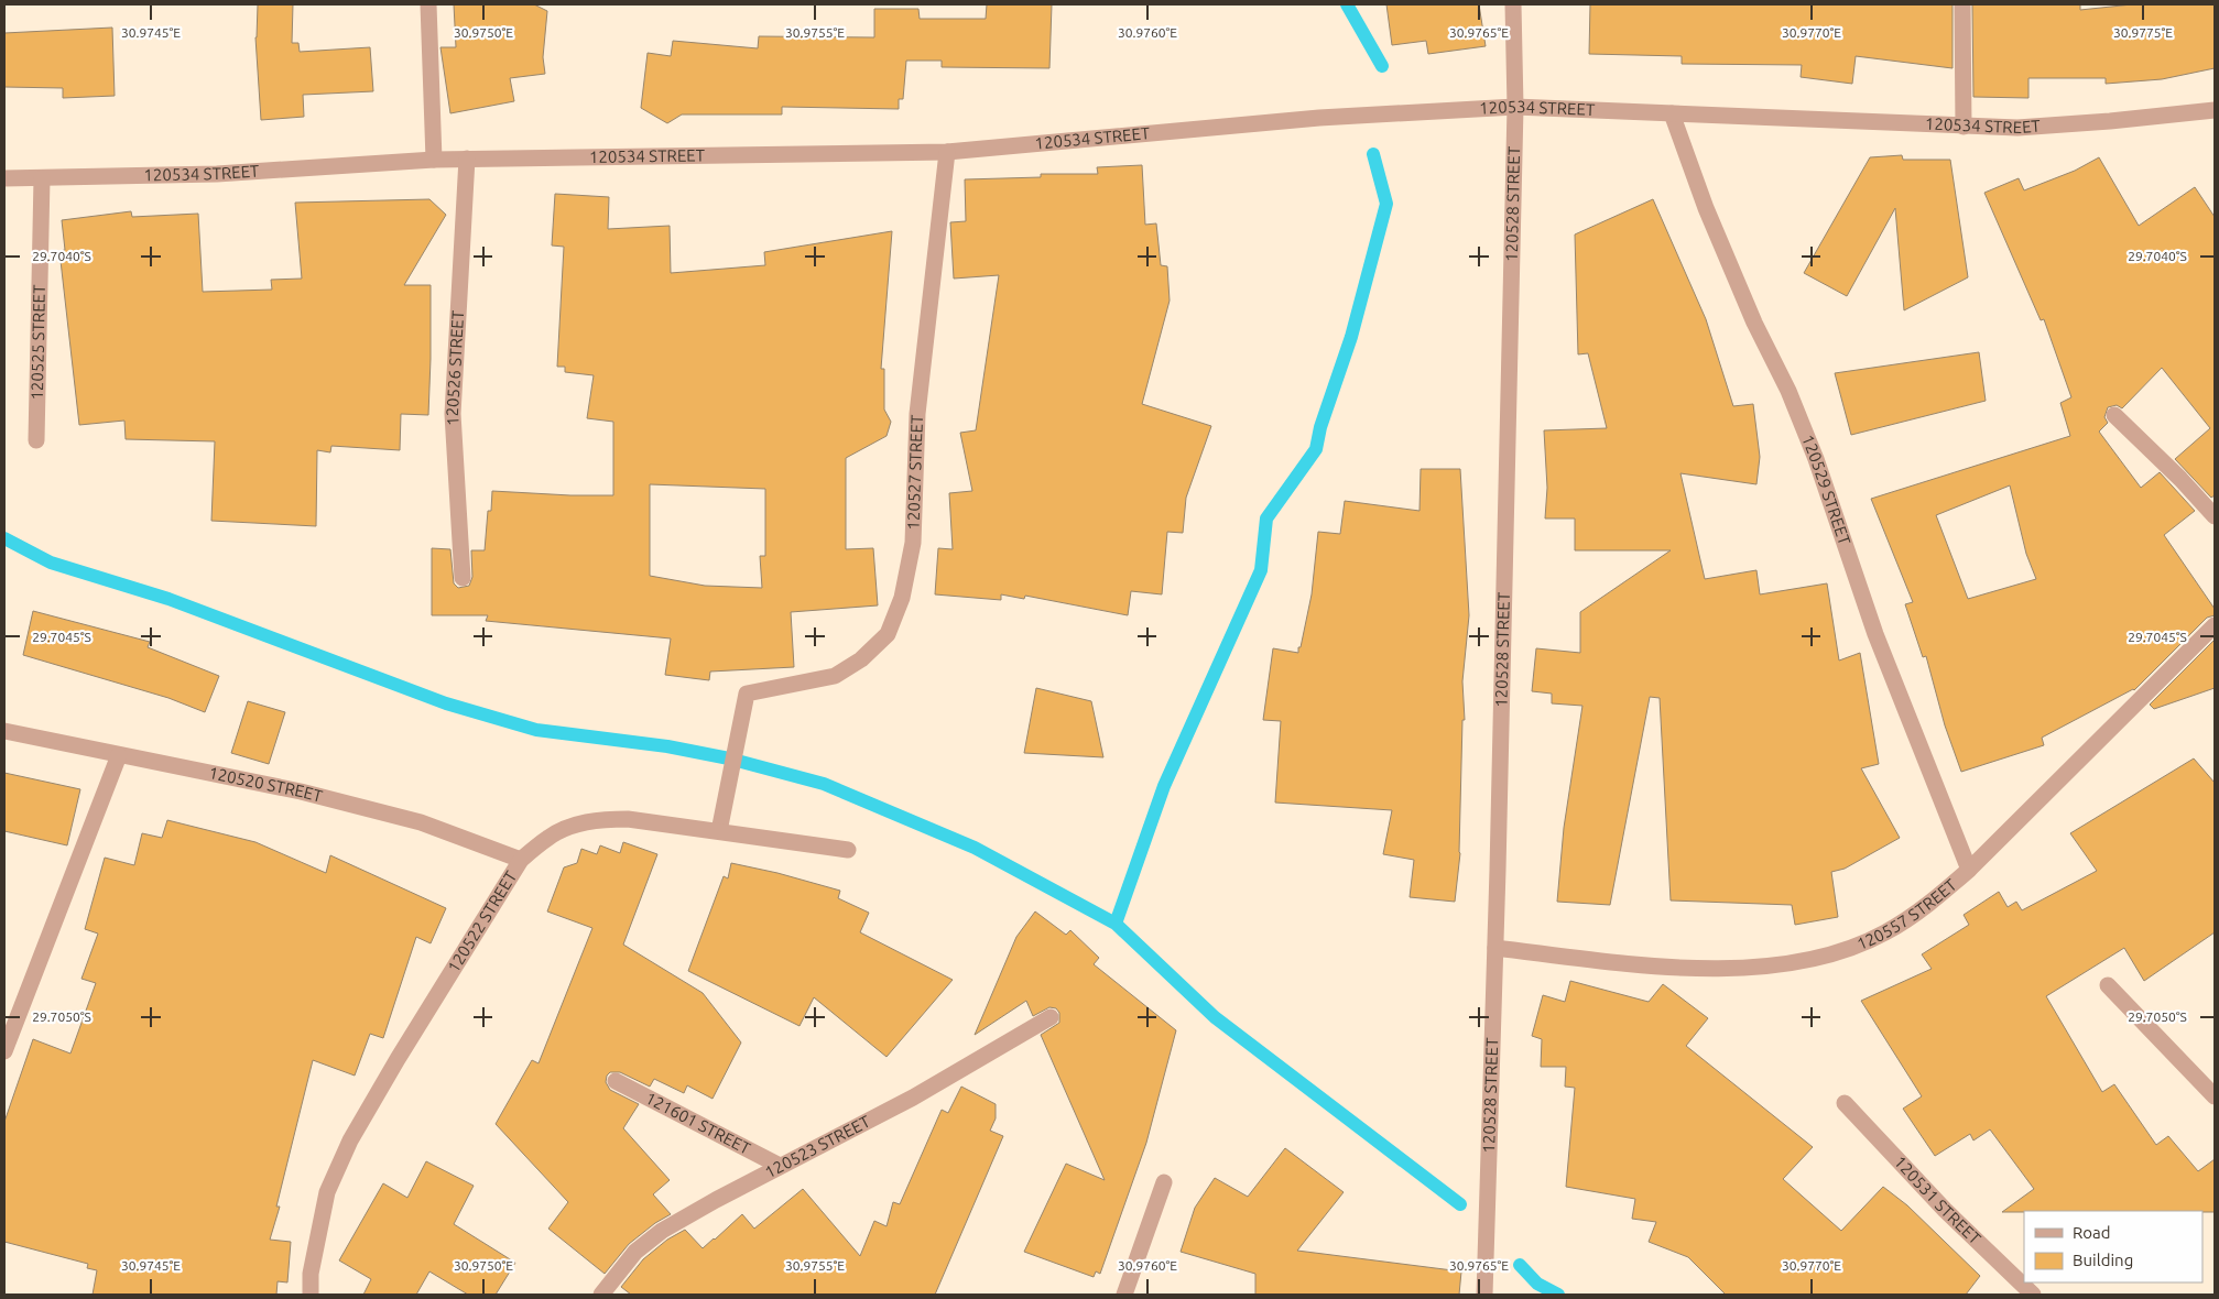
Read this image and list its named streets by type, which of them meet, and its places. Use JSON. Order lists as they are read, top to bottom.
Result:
{
  "streets": {
    "street": [
      "120534 STREET",
      "120528 STREET",
      "120525 STREET",
      "120526 STREET",
      "120527 STREET",
      "120529 STREET",
      "120520 STREET",
      "120557 STREET",
      "120522 STREET",
      "121601 STREET",
      "120523 STREET",
      "120531 STREET"
    ]
  },
  "crossings": [
    ["120534 STREET", "120528 STREET"],
    ["120534 STREET", "120525 STREET"],
    ["120534 STREET", "120526 STREET"],
    ["120534 STREET", "120527 STREET"],
    ["120534 STREET", "120529 STREET"],
    ["120528 STREET", "120557 STREET"],
    ["120527 STREET", "120522 STREET"],
    ["120529 STREET", "120557 STREET"],
    ["120520 STREET", "120522 STREET"],
    ["121601 STREET", "120523 STREET"]
  ],
  "legend": ["Road", "Building"],
  "coordinates": [
    "30.9745°E",
    "30.9750°E",
    "30.9755°E",
    "30.9760°E",
    "30.9765°E",
    "30.9770°E",
    "30.9775°E",
    "29.7040°S",
    "29.7045°S",
    "29.7050°S"
  ]
}
